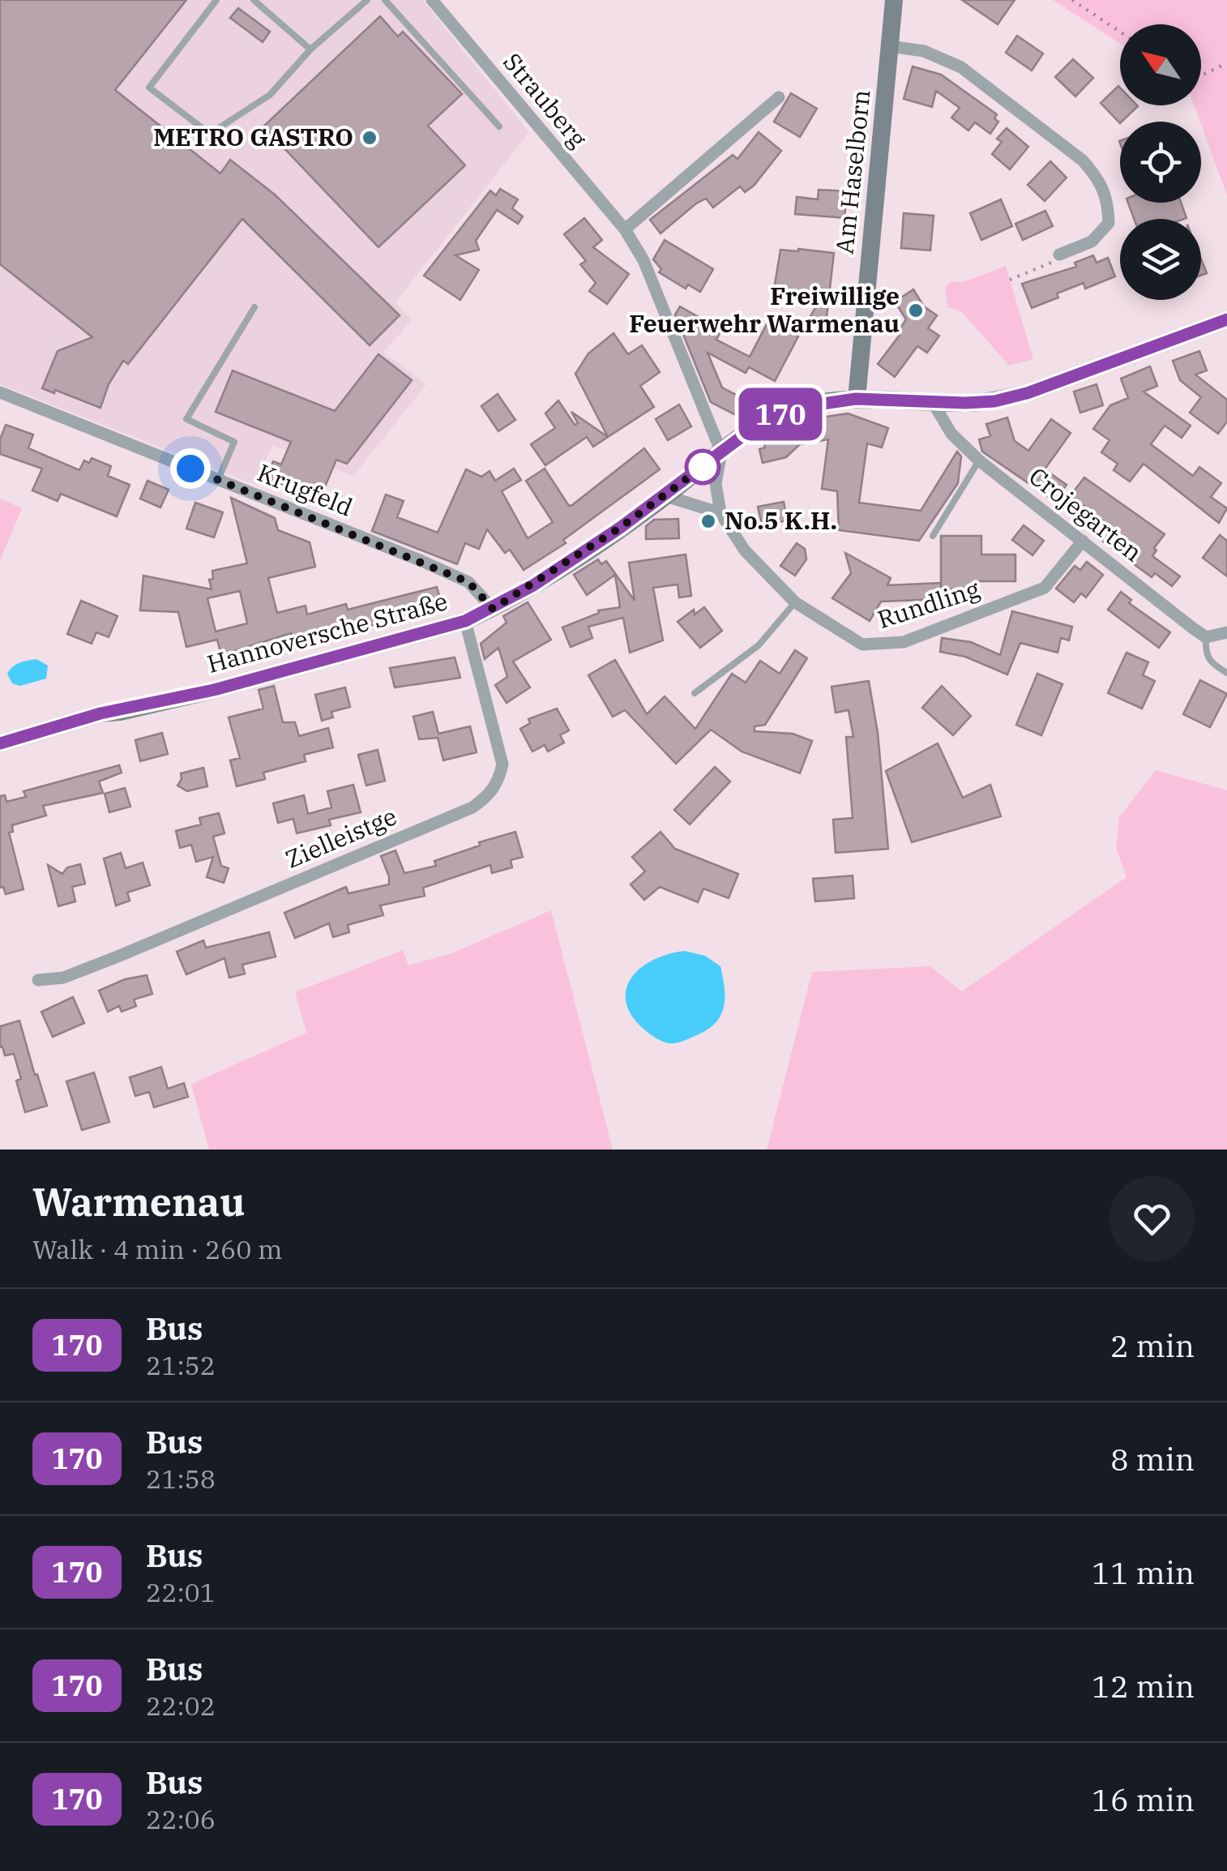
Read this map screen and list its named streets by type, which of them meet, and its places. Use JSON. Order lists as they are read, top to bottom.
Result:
{
  "streets": {
    "street": [
      "Strauberg",
      "Am Haselborn",
      "Krugfeld",
      "Crojegarten",
      "Rundling",
      "Hannoversche Straße",
      "Zielleistge"
    ]
  },
  "crossings": [
    ["Strauberg", "Rundling"],
    ["Strauberg", "Hannoversche Straße"],
    ["Am Haselborn", "Hannoversche Straße"],
    ["Krugfeld", "Hannoversche Straße"],
    ["Crojegarten", "Rundling"],
    ["Crojegarten", "Hannoversche Straße"],
    ["Rundling", "Hannoversche Straße"],
    ["Hannoversche Straße", "Zielleistge"]
  ],
  "places": ["METRO GASTRO", "Freiwillige Feuerwehr Warmenau", "No.5 K.H."],
  "lines": ["bus line 170"],
  "north": "top left",
  "page": {
    "on_map": "170",
    "heading": ["Warmenau", "Walk · 4 min · 260 m"],
    "list": [
      {
        "mark": "170",
        "name": "Bus",
        "note": "21:52",
        "value": "2 min"
      },
      {
        "mark": "170",
        "name": "Bus",
        "note": "21:58",
        "value": "8 min"
      },
      {
        "mark": "170",
        "name": "Bus",
        "note": "22:01",
        "value": "11 min"
      },
      {
        "mark": "170",
        "name": "Bus",
        "note": "22:02",
        "value": "12 min"
      },
      {
        "mark": "170",
        "name": "Bus",
        "note": "22:06",
        "value": "16 min"
      }
    ]
  }
}
